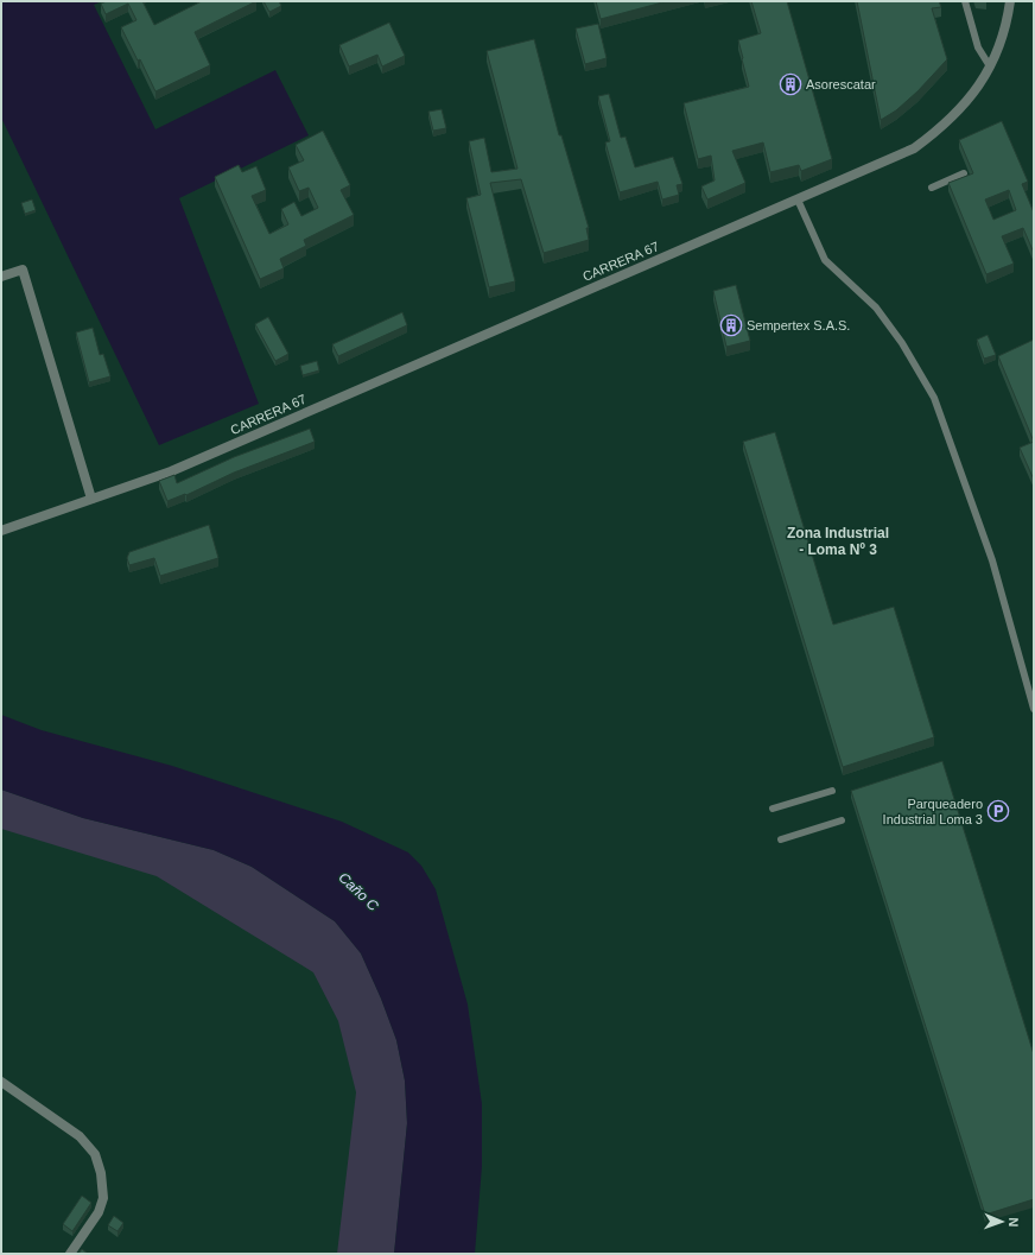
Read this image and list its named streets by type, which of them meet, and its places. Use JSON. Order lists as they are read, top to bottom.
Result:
{
  "streets": {
    "street": ["CARRERA 67"]
  },
  "districts": ["Zona Industrial - Loma Nº 3"],
  "water": ["Caño C"],
  "places": {
    "building": ["Asorescatar", "Sempertex S.A.S."],
    "parking": ["Parqueadero Industrial Loma 3"]
  },
  "north": "right"
}
